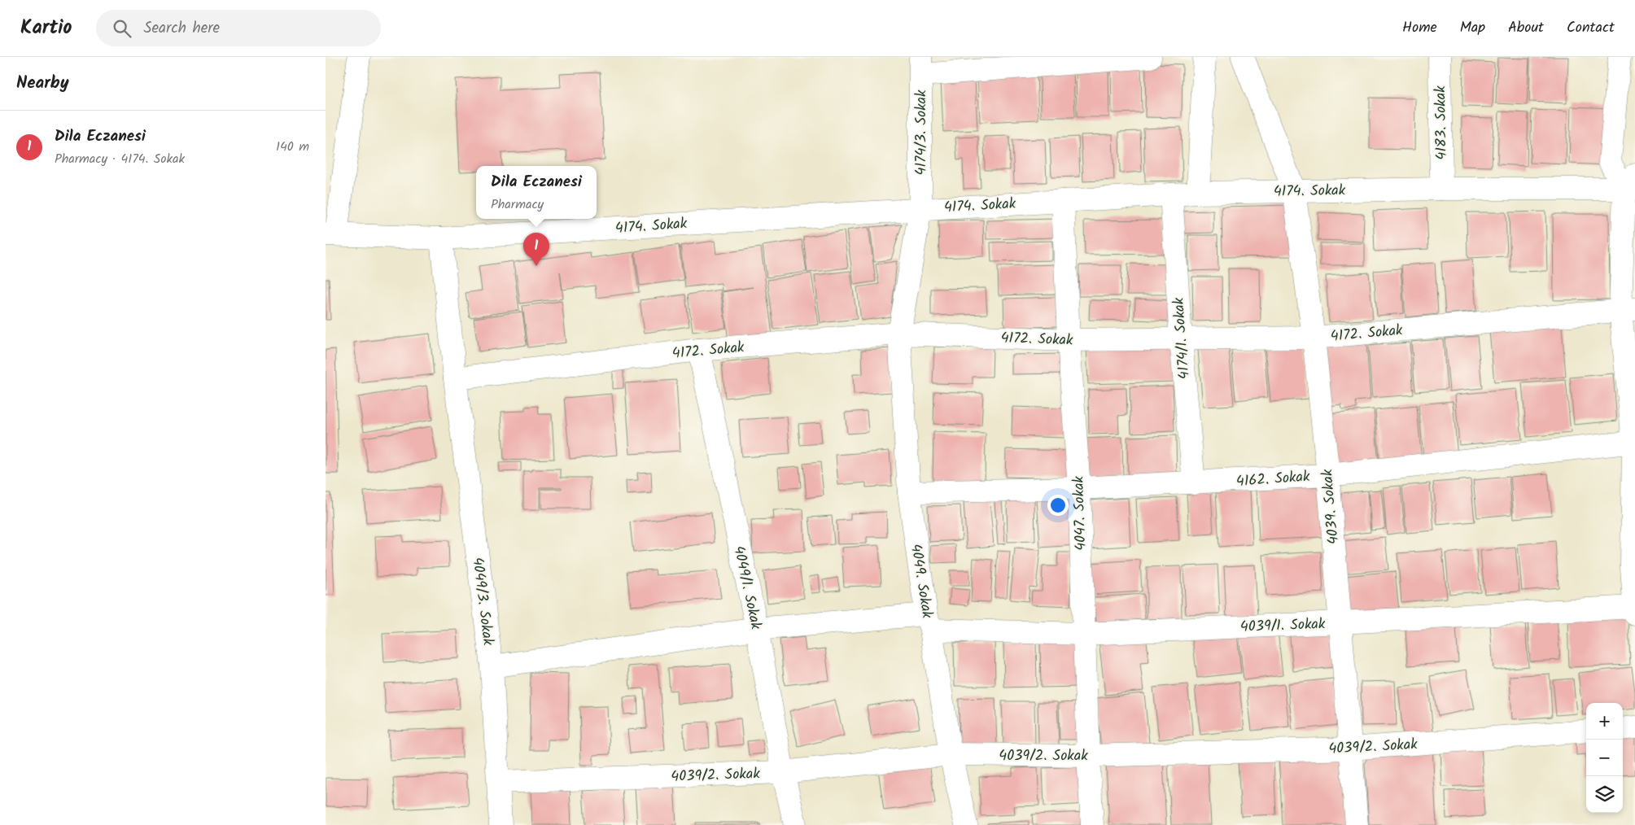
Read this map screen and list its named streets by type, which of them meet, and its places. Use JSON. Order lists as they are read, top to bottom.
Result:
{
  "streets": {
    "street": [
      "4183. Sokak",
      "4174/3. Sokak",
      "4174. Sokak",
      "4172. Sokak",
      "4174/1. Sokak",
      "4162. Sokak",
      "4039. Sokak",
      "4047. Sokak",
      "4049. Sokak",
      "4049/1. Sokak",
      "4049/3. Sokak",
      "4039/1. Sokak",
      "4039/2. Sokak"
    ]
  },
  "crossings": [
    ["4183. Sokak", "4174. Sokak"],
    ["4174/3. Sokak", "4174. Sokak"],
    ["4174/3. Sokak", "4172. Sokak"],
    ["4174/3. Sokak", "4049. Sokak"],
    ["4174. Sokak", "4174/1. Sokak"],
    ["4174. Sokak", "4039. Sokak"],
    ["4174. Sokak", "4047. Sokak"],
    ["4174. Sokak", "4049/3. Sokak"],
    ["4172. Sokak", "4174/1. Sokak"],
    ["4172. Sokak", "4039. Sokak"],
    ["4172. Sokak", "4047. Sokak"],
    ["4172. Sokak", "4049. Sokak"],
    ["4172. Sokak", "4049/1. Sokak"],
    ["4172. Sokak", "4049/3. Sokak"],
    ["4174/1. Sokak", "4162. Sokak"],
    ["4162. Sokak", "4039. Sokak"],
    ["4162. Sokak", "4047. Sokak"],
    ["4162. Sokak", "4049. Sokak"],
    ["4039. Sokak", "4039/1. Sokak"],
    ["4039. Sokak", "4039/2. Sokak"],
    ["4047. Sokak", "4039/1. Sokak"],
    ["4047. Sokak", "4039/2. Sokak"],
    ["4049. Sokak", "4039/1. Sokak"],
    ["4049. Sokak", "4039/2. Sokak"],
    ["4049/1. Sokak", "4039/1. Sokak"],
    ["4049/1. Sokak", "4039/2. Sokak"],
    ["4049/3. Sokak", "4039/1. Sokak"],
    ["4049/3. Sokak", "4039/2. Sokak"]
  ],
  "page": {
    "header": "Kartio",
    "search": "Search here",
    "nav": [
      "Home",
      "Map",
      "About",
      "Contact"
    ],
    "heading": "Nearby",
    "list": [
      {
        "mark": "1",
        "name": "Dila Eczanesi",
        "note": "Pharmacy · 4174. Sokak",
        "value": "140 m"
      }
    ],
    "popup": ["Dila Eczanesi", "Pharmacy"],
    "pins": "1",
    "map_buttons": ["+", "−"]
  }
}
